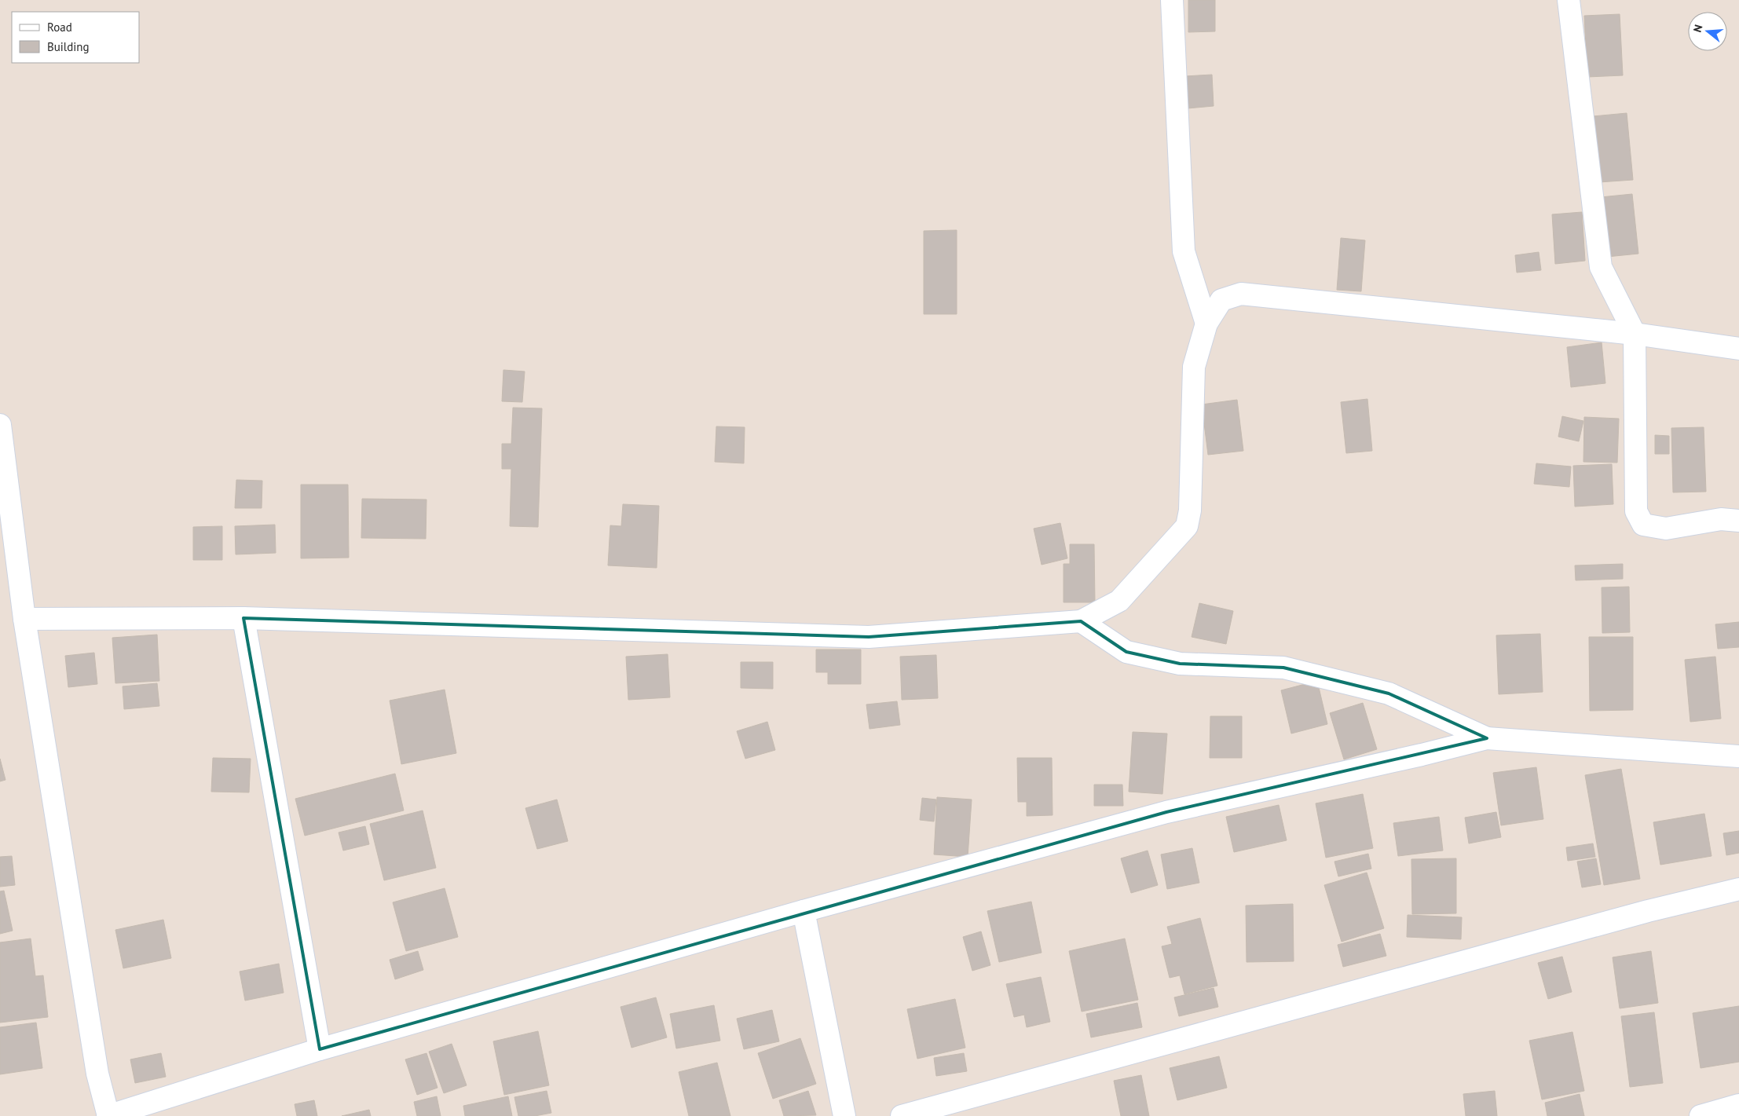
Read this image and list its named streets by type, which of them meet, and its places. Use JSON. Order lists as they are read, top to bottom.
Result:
{
  "legend": ["Road", "Building"],
  "north": "left"
}
